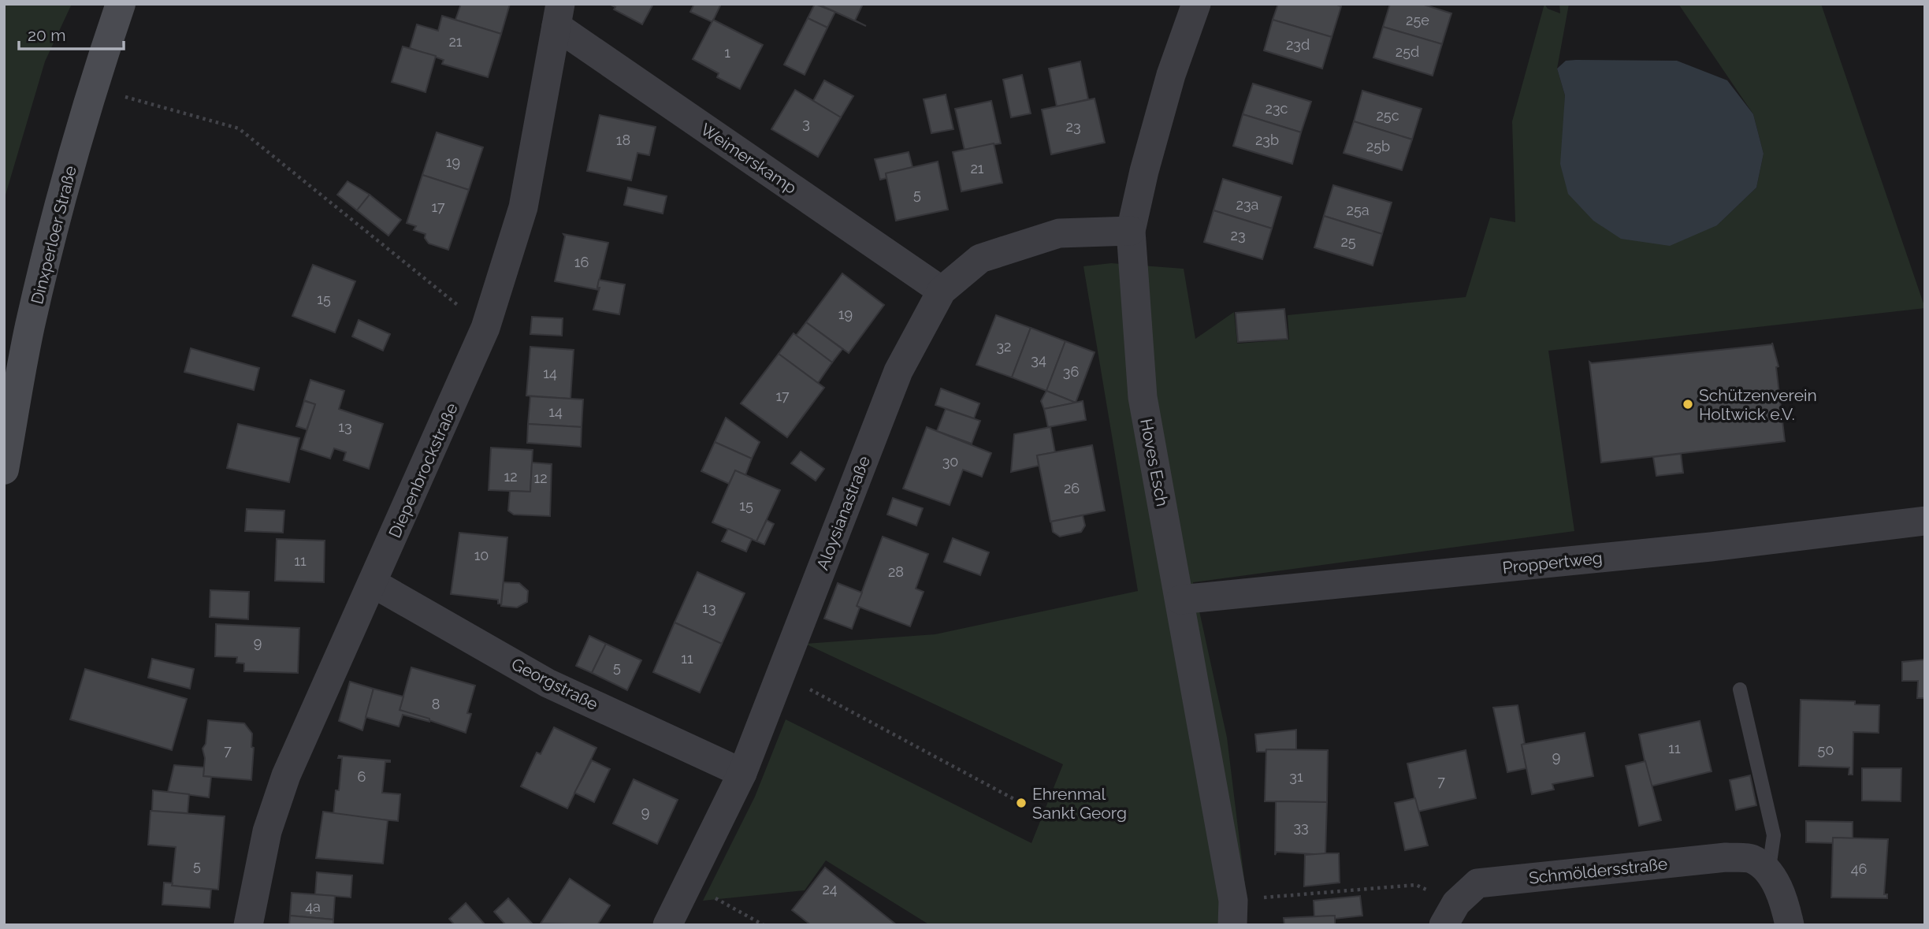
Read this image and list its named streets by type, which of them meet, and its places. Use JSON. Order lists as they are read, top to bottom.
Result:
{
  "streets": {
    "main road": ["Dinxperloer Straße"],
    "street": [
      "Weimerskamp",
      "Hoves Esch",
      "Diepenbrockstraße",
      "Aloysianastraße",
      "Proppertweg",
      "Georgstraße",
      "Schmöldersstraße"
    ]
  },
  "crossings": [
    ["Weimerskamp", "Diepenbrockstraße"],
    ["Weimerskamp", "Aloysianastraße"],
    ["Hoves Esch", "Aloysianastraße"],
    ["Hoves Esch", "Proppertweg"],
    ["Diepenbrockstraße", "Georgstraße"],
    ["Aloysianastraße", "Georgstraße"]
  ],
  "places": ["Schützenverein Holtwick e.V.", "Ehrenmal Sankt Georg"],
  "house_numbers": [
    "25e",
    "21",
    "23d",
    "25d",
    "1",
    "23c",
    "25c",
    "3",
    "23",
    "18",
    "23b",
    "25b",
    "19",
    "21",
    "5",
    "23a",
    "17",
    "25a",
    "23",
    "25",
    "16",
    "15",
    "19",
    "32",
    "34",
    "36",
    "14",
    "17",
    "14",
    "13",
    "30",
    "12",
    "12",
    "26",
    "15",
    "10",
    "11",
    "28",
    "13",
    "9",
    "11",
    "5",
    "8",
    "11",
    "50",
    "7",
    "9",
    "6",
    "31",
    "7",
    "9",
    "33",
    "5",
    "46",
    "24",
    "4a"
  ],
  "scale_bar": "20 m"
}
